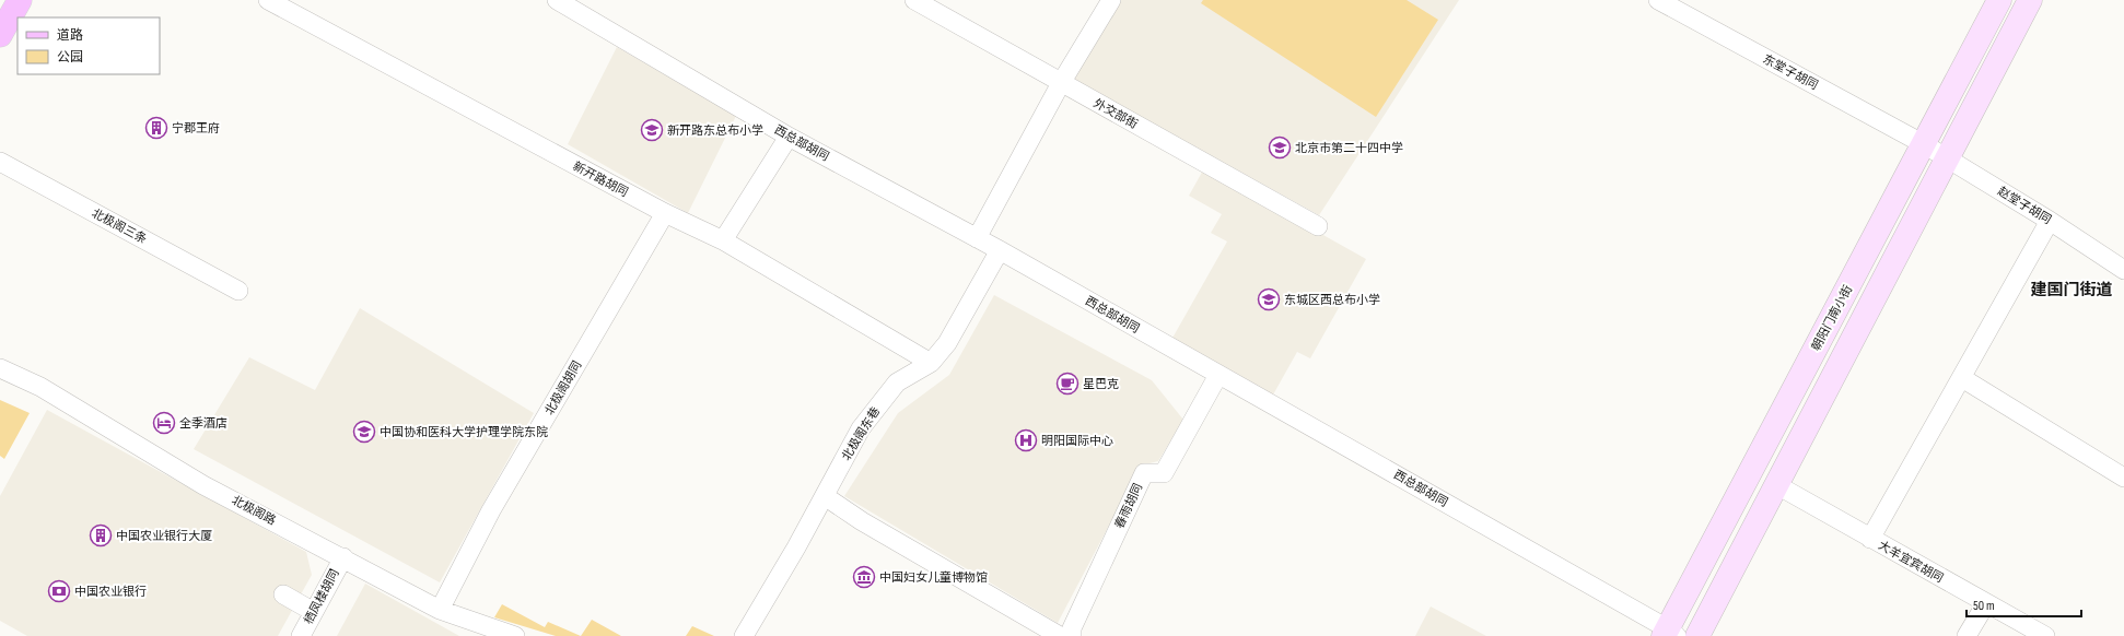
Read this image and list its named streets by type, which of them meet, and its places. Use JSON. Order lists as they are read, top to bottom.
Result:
{
  "streets": {
    "main road": ["朝阳门南小街"],
    "street": [
      "东堂子胡同",
      "外交部街",
      "西总部胡同",
      "新开路胡同",
      "赵堂子胡同",
      "北极阁三条",
      "北极阁胡同",
      "北极阁东巷",
      "春雨胡同",
      "北极阁路",
      "大羊宜宾胡同",
      "栖凤楼胡同"
    ]
  },
  "crossings": [
    ["东堂子胡同", "赵堂子胡同"],
    ["东堂子胡同", "朝阳门南小街"],
    ["西总部胡同", "朝阳门南小街"],
    ["西总部胡同", "北极阁东巷"],
    ["西总部胡同", "春雨胡同"],
    ["新开路胡同", "北极阁胡同"],
    ["新开路胡同", "北极阁东巷"],
    ["赵堂子胡同", "朝阳门南小街"],
    ["北极阁胡同", "北极阁路"],
    ["北极阁路", "栖凤楼胡同"]
  ],
  "districts": ["建国门街道"],
  "places": {
    "building": ["宁郡王府", "中国农业银行大厦"],
    "school or university": [
      "新开路东总布小学",
      "北京市第二十四中学",
      "东城区西总布小学",
      "中国协和医科大学护理学院东院"
    ],
    "cafe": ["星巴克"],
    "hotel": ["全季酒店"],
    "hospital": ["明阳国际中心"],
    "museum": ["中国妇女儿童博物馆"],
    "bank": ["中国农业银行"]
  },
  "legend": ["道路", "公园"],
  "scale_bar": "50 m"
}
